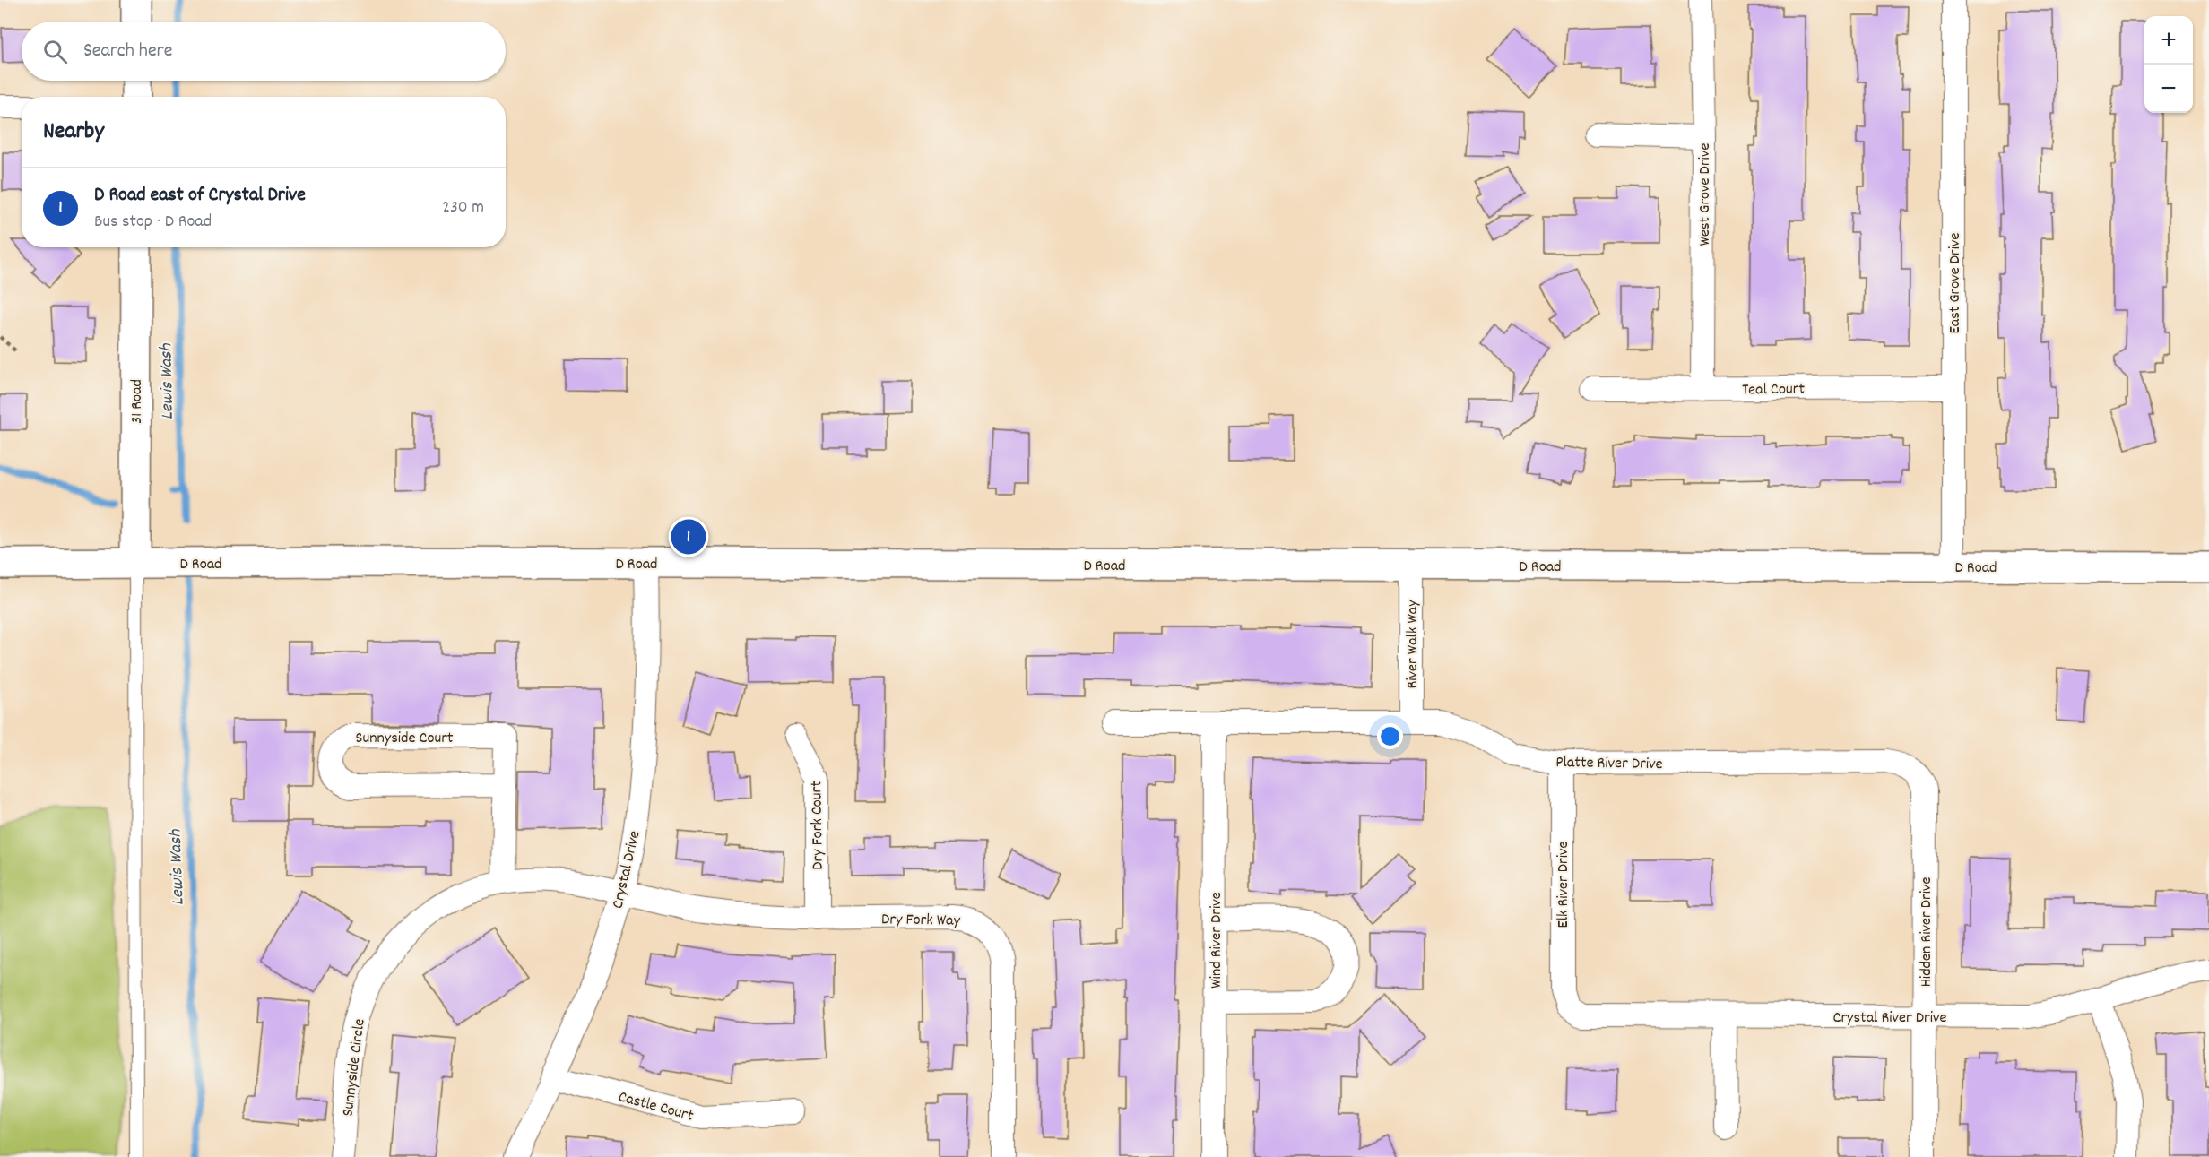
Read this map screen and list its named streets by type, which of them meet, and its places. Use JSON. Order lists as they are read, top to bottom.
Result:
{
  "streets": {
    "street": [
      "West Grove Drive",
      "East Grove Drive",
      "Teal Court",
      "31 Road",
      "D Road",
      "River Walk Way",
      "Sunnyside Court",
      "Platte River Drive",
      "Dry Fork Court",
      "Crystal Drive",
      "Elk River Drive",
      "Dry Fork Way",
      "Hidden River Drive",
      "Wind River Drive",
      "Crystal River Drive",
      "Sunnyside Circle",
      "Castle Court"
    ]
  },
  "crossings": [
    ["West Grove Drive", "Teal Court"],
    ["East Grove Drive", "Teal Court"],
    ["East Grove Drive", "D Road"],
    ["31 Road", "D Road"],
    ["D Road", "River Walk Way"],
    ["D Road", "Crystal Drive"],
    ["River Walk Way", "Platte River Drive"],
    ["Sunnyside Court", "Sunnyside Circle"],
    ["Platte River Drive", "Elk River Drive"],
    ["Platte River Drive", "Hidden River Drive"],
    ["Platte River Drive", "Wind River Drive"],
    ["Dry Fork Court", "Dry Fork Way"],
    ["Crystal Drive", "Dry Fork Way"],
    ["Crystal Drive", "Sunnyside Circle"],
    ["Crystal Drive", "Castle Court"],
    ["Elk River Drive", "Crystal River Drive"],
    ["Dry Fork Way", "Sunnyside Circle"],
    ["Hidden River Drive", "Crystal River Drive"]
  ],
  "water": ["Lewis Wash"],
  "page": {
    "map_buttons": ["+", "−"],
    "search": "Search here",
    "heading": "Nearby",
    "list": [
      {
        "mark": "1",
        "name": "D Road east of Crystal Drive",
        "note": "Bus stop · D Road",
        "value": "230 m"
      }
    ],
    "pins": "1"
  }
}
